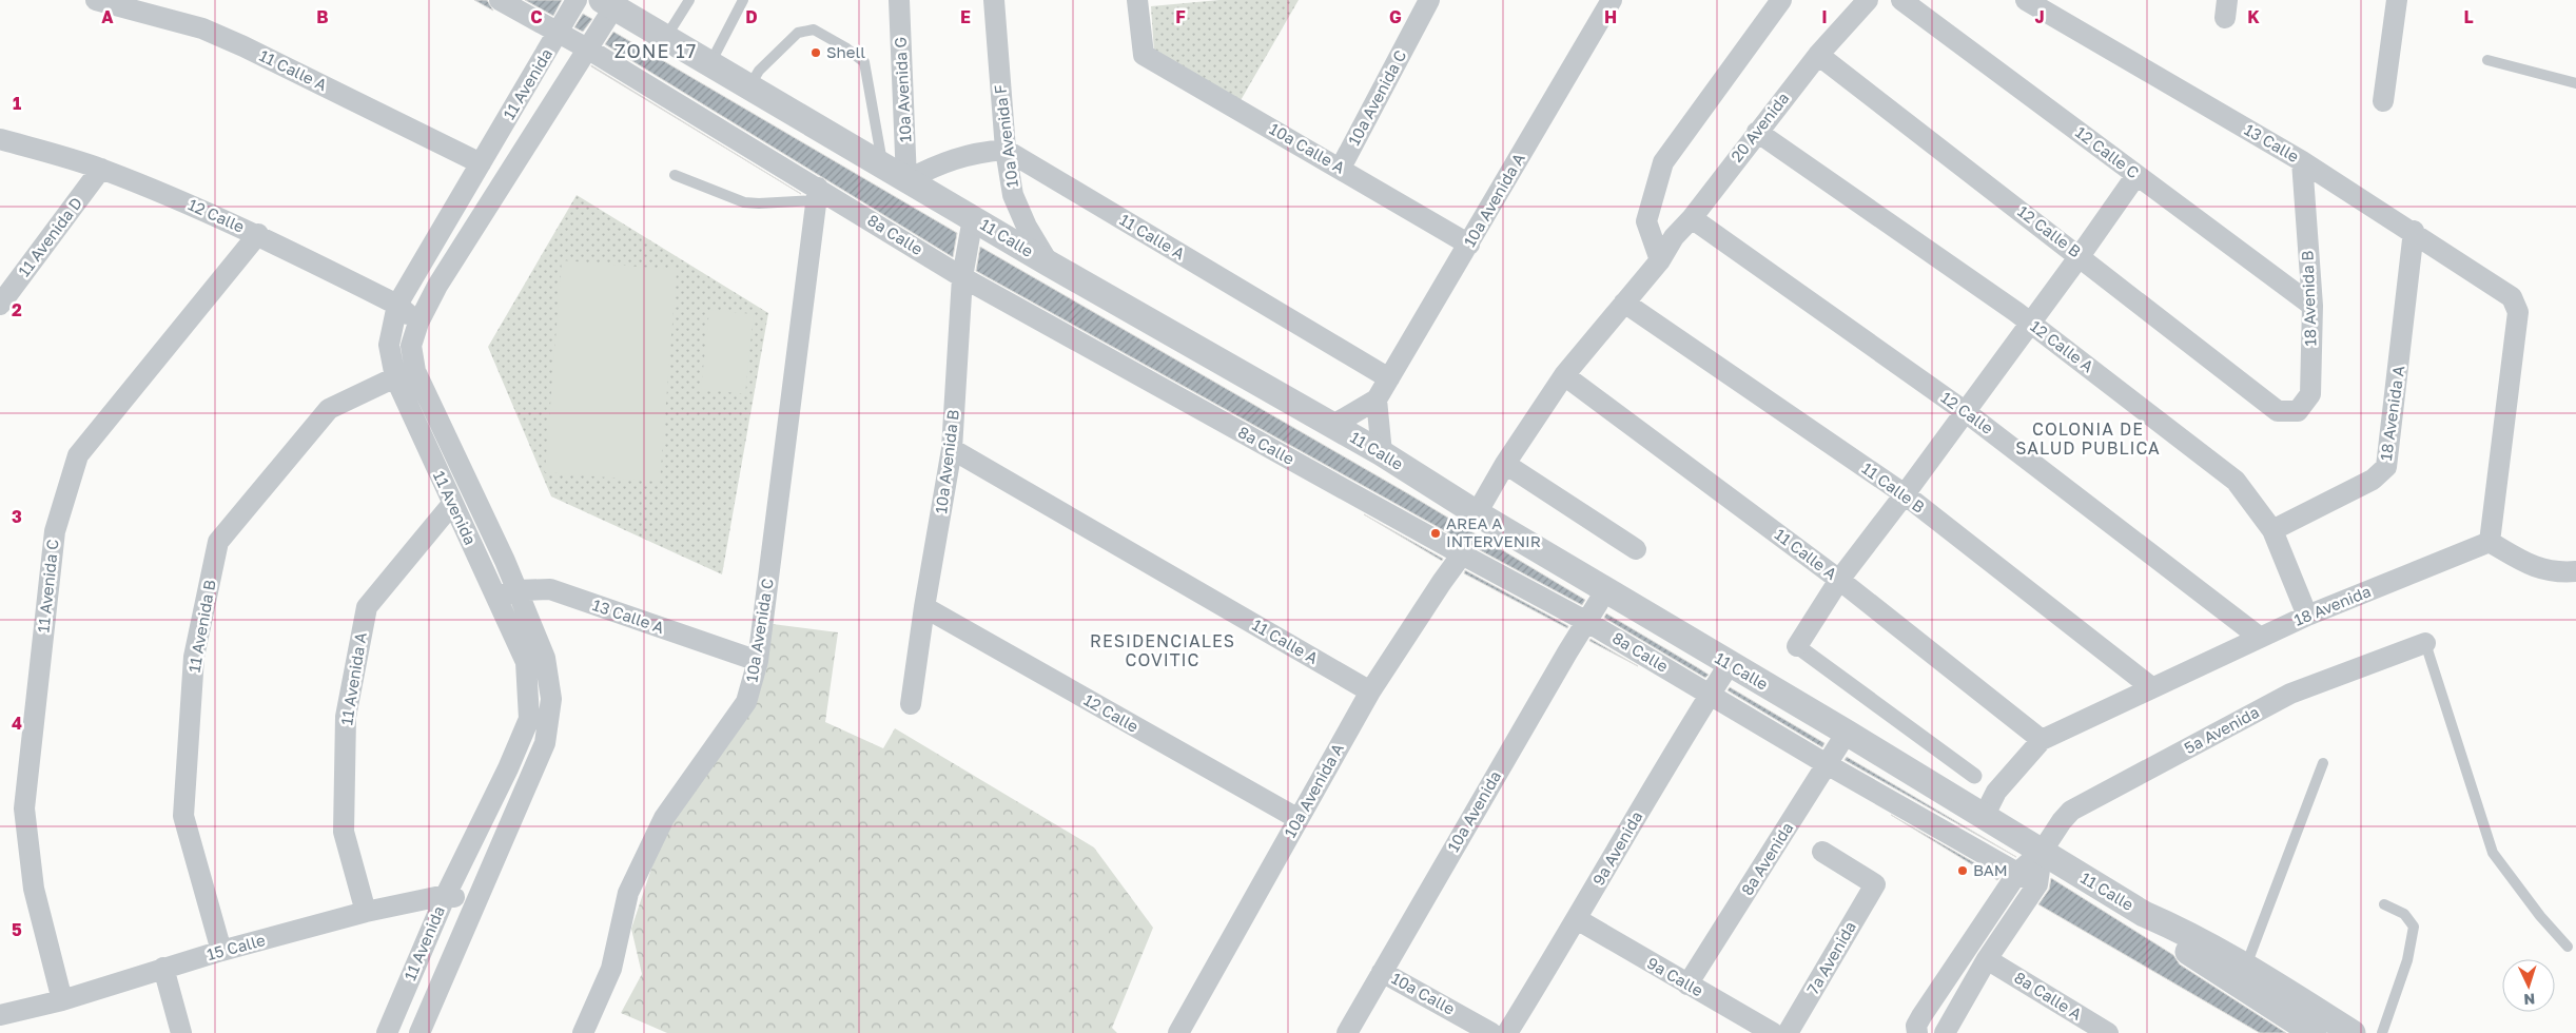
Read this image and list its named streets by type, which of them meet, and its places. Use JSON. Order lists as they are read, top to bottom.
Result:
{
  "streets": {
    "street": [
      "11 Calle A",
      "11 Avenida",
      "10a Avenida G",
      "10a Avenida C",
      "20 Avenida",
      "10a Avenida F",
      "13 Calle",
      "10a Calle A",
      "12 Calle C",
      "10a Avenida A",
      "12 Calle",
      "12 Calle B",
      "8a Calle",
      "11 Avenida D",
      "11 Calle",
      "18 Avenida B",
      "12 Calle A",
      "18 Avenida A",
      "10a Avenida B",
      "11 Calle B",
      "11 Avenida C",
      "18 Avenida",
      "13 Calle A",
      "11 Avenida B",
      "11 Avenida A",
      "5a Avenida",
      "10a Avenida",
      "9a Avenida",
      "8a Avenida",
      "15 Calle",
      "7a Avenida",
      "9a Calle",
      "10a Calle",
      "8a Calle A"
    ]
  },
  "crossings": [
    ["11 Calle A", "11 Avenida"],
    ["11 Calle A", "20 Avenida"],
    ["11 Calle A", "10a Avenida F"],
    ["11 Calle A", "10a Avenida A"],
    ["11 Calle A", "10a Avenida B"],
    ["11 Calle A", "18 Avenida"],
    ["11 Avenida", "12 Calle"],
    ["11 Avenida", "8a Calle"],
    ["11 Avenida", "11 Calle"],
    ["11 Avenida", "13 Calle A"],
    ["11 Avenida", "11 Avenida B"],
    ["11 Avenida", "11 Avenida A"],
    ["11 Avenida", "15 Calle"],
    ["10a Avenida G", "11 Calle"],
    ["10a Avenida C", "10a Calle A"],
    ["10a Avenida C", "8a Calle"],
    ["10a Avenida C", "13 Calle A"],
    ["20 Avenida", "12 Calle"],
    ["20 Avenida", "12 Calle B"],
    ["20 Avenida", "11 Calle"],
    ["20 Avenida", "12 Calle A"],
    ["20 Avenida", "11 Calle B"],
    ["10a Avenida F", "11 Calle"],
    ["13 Calle", "18 Avenida B"],
    ["13 Calle", "18 Avenida A"],
    ["13 Calle", "18 Avenida"],
    ["10a Calle A", "10a Avenida A"],
    ["12 Calle C", "18 Avenida B"],
    ["10a Avenida A", "12 Calle"],
    ["10a Avenida A", "8a Calle"],
    ["10a Avenida A", "11 Calle"],
    ["12 Calle", "11 Avenida D"],
    ["12 Calle", "10a Avenida B"],
    ["12 Calle", "11 Avenida C"],
    ["12 Calle", "18 Avenida"],
    ["12 Calle B", "18 Avenida B"],
    ["8a Calle", "10a Avenida B"],
    ["8a Calle", "5a Avenida"],
    ["8a Calle", "10a Avenida"],
    ["8a Calle", "9a Avenida"],
    ["8a Calle", "8a Avenida"],
    ["11 Calle", "10a Avenida B"],
    ["11 Calle", "18 Avenida"],
    ["11 Calle", "5a Avenida"],
    ["11 Calle", "10a Avenida"],
    ["11 Calle", "9a Avenida"],
    ["11 Calle", "8a Avenida"],
    ["12 Calle A", "18 Avenida A"],
    ["12 Calle A", "18 Avenida"],
    ["11 Calle B", "18 Avenida"],
    ["11 Avenida C", "15 Calle"],
    ["11 Avenida B", "15 Calle"],
    ["11 Avenida A", "15 Calle"],
    ["5a Avenida", "8a Calle A"],
    ["10a Avenida", "10a Calle"],
    ["9a Avenida", "9a Calle"],
    ["8a Avenida", "9a Calle"]
  ],
  "districts": ["ZONE 17", "COLONIA DE SALUD PUBLICA", "RESIDENCIALES COVITIC"],
  "places": ["Shell", "AREA A INTERVENIR", "BAM"],
  "north": "bottom",
  "grid": {
    "columns": [
      "A",
      "B",
      "C",
      "D",
      "E",
      "F",
      "G",
      "H",
      "I",
      "J",
      "K",
      "L"
    ],
    "rows": [
      "1",
      "2",
      "3",
      "4",
      "5"
    ]
  }
}
